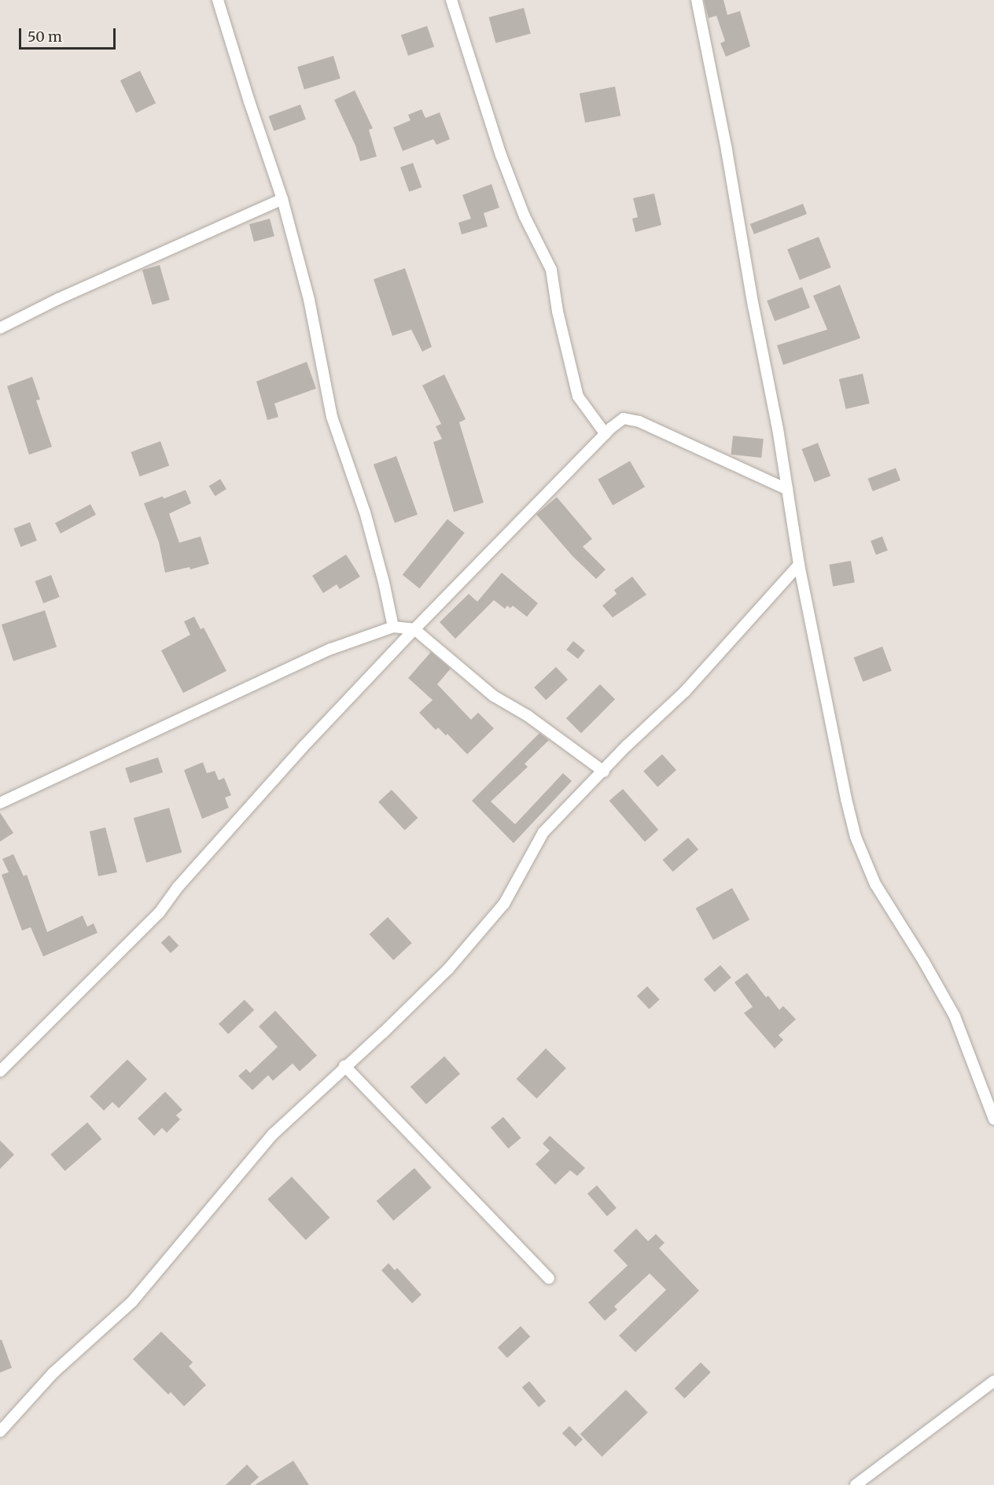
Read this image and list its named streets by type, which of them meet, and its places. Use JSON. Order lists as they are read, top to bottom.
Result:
{
  "scale_bar": "50 m"
}
